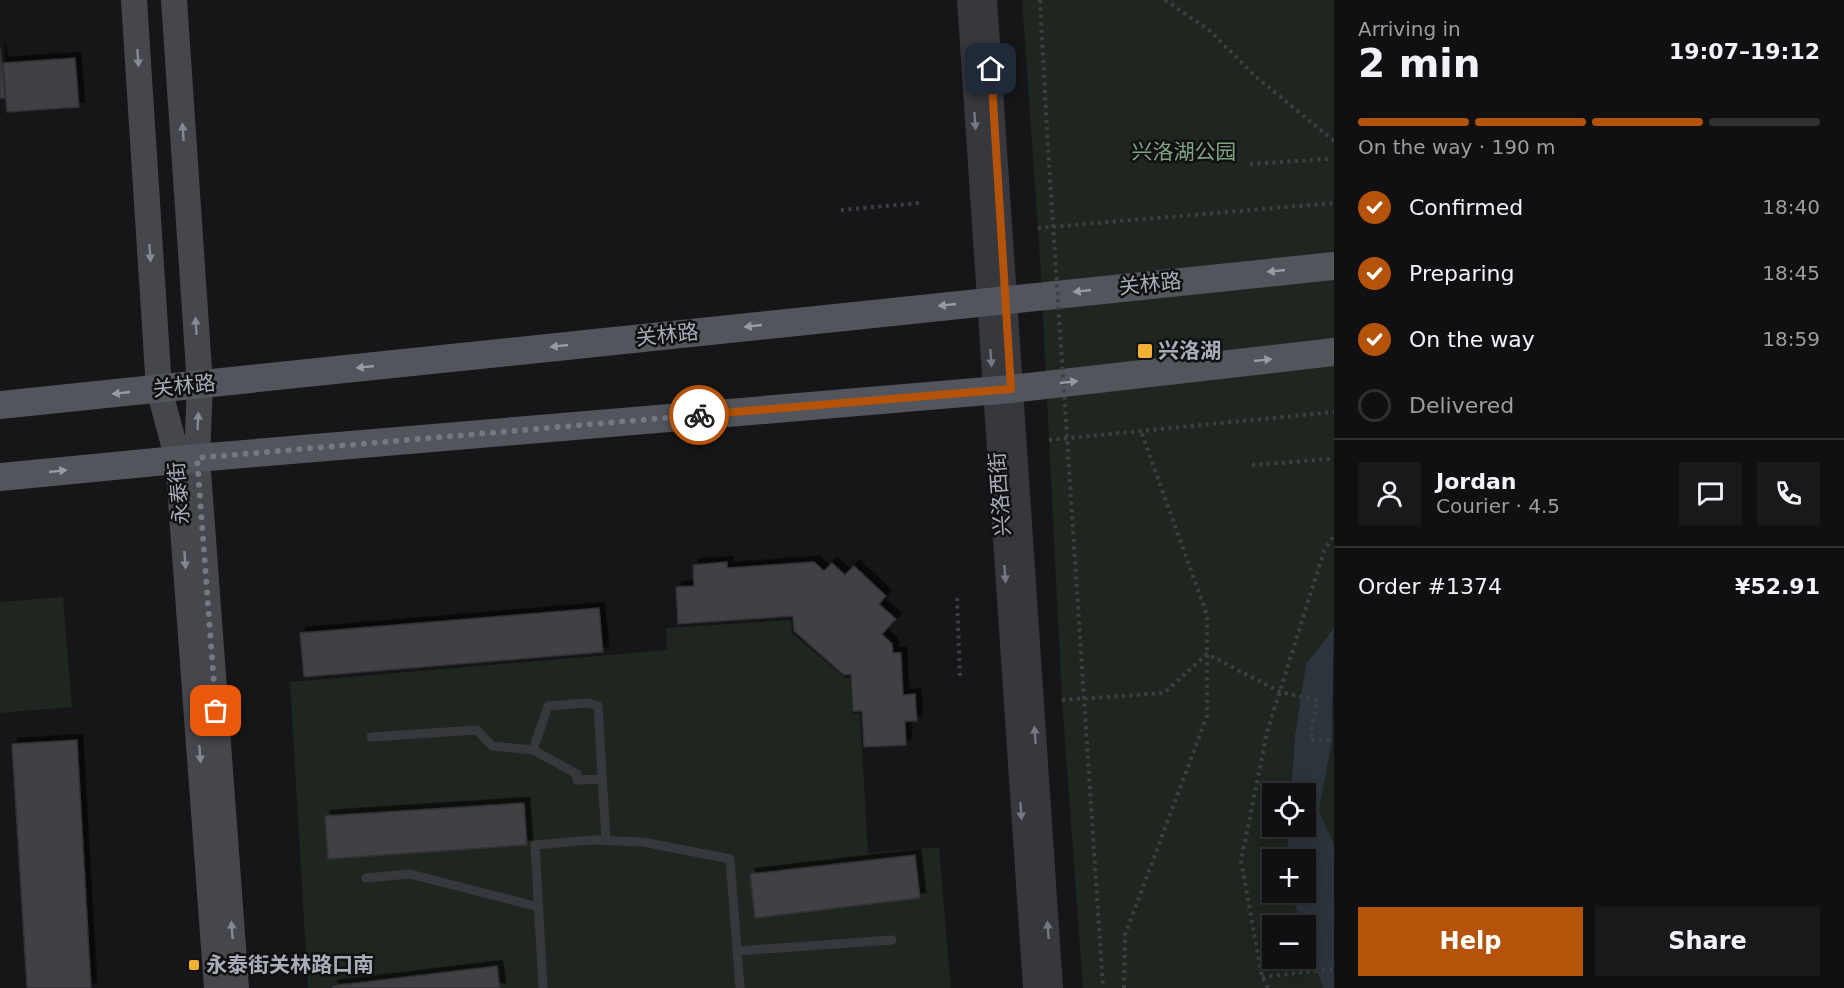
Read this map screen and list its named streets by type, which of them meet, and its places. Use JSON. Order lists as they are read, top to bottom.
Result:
{
  "streets": {
    "main road": ["关林路", "永泰街"],
    "street": ["兴洛西街"]
  },
  "crossings": [
    ["关林路", "永泰街"],
    ["关林路", "兴洛西街"]
  ],
  "parks": ["兴洛湖公园"],
  "places": {
    "transit": ["兴洛湖", "永泰街关林路口南"]
  },
  "page": {
    "heading": ["2 min", "Arriving in", "19:07–19:12"],
    "panel": [
      "Jordan",
      "Courier · 4.5",
      "Order #1374",
      "¥52.91"
    ],
    "bar": "On the way · 190 m",
    "list": [
      ["Confirmed", "18:40"],
      ["Preparing", "18:45"],
      ["On the way", "18:59"],
      "Delivered"
    ],
    "map_buttons": ["+", "−"],
    "buttons": ["Help", "Share"]
  }
}
